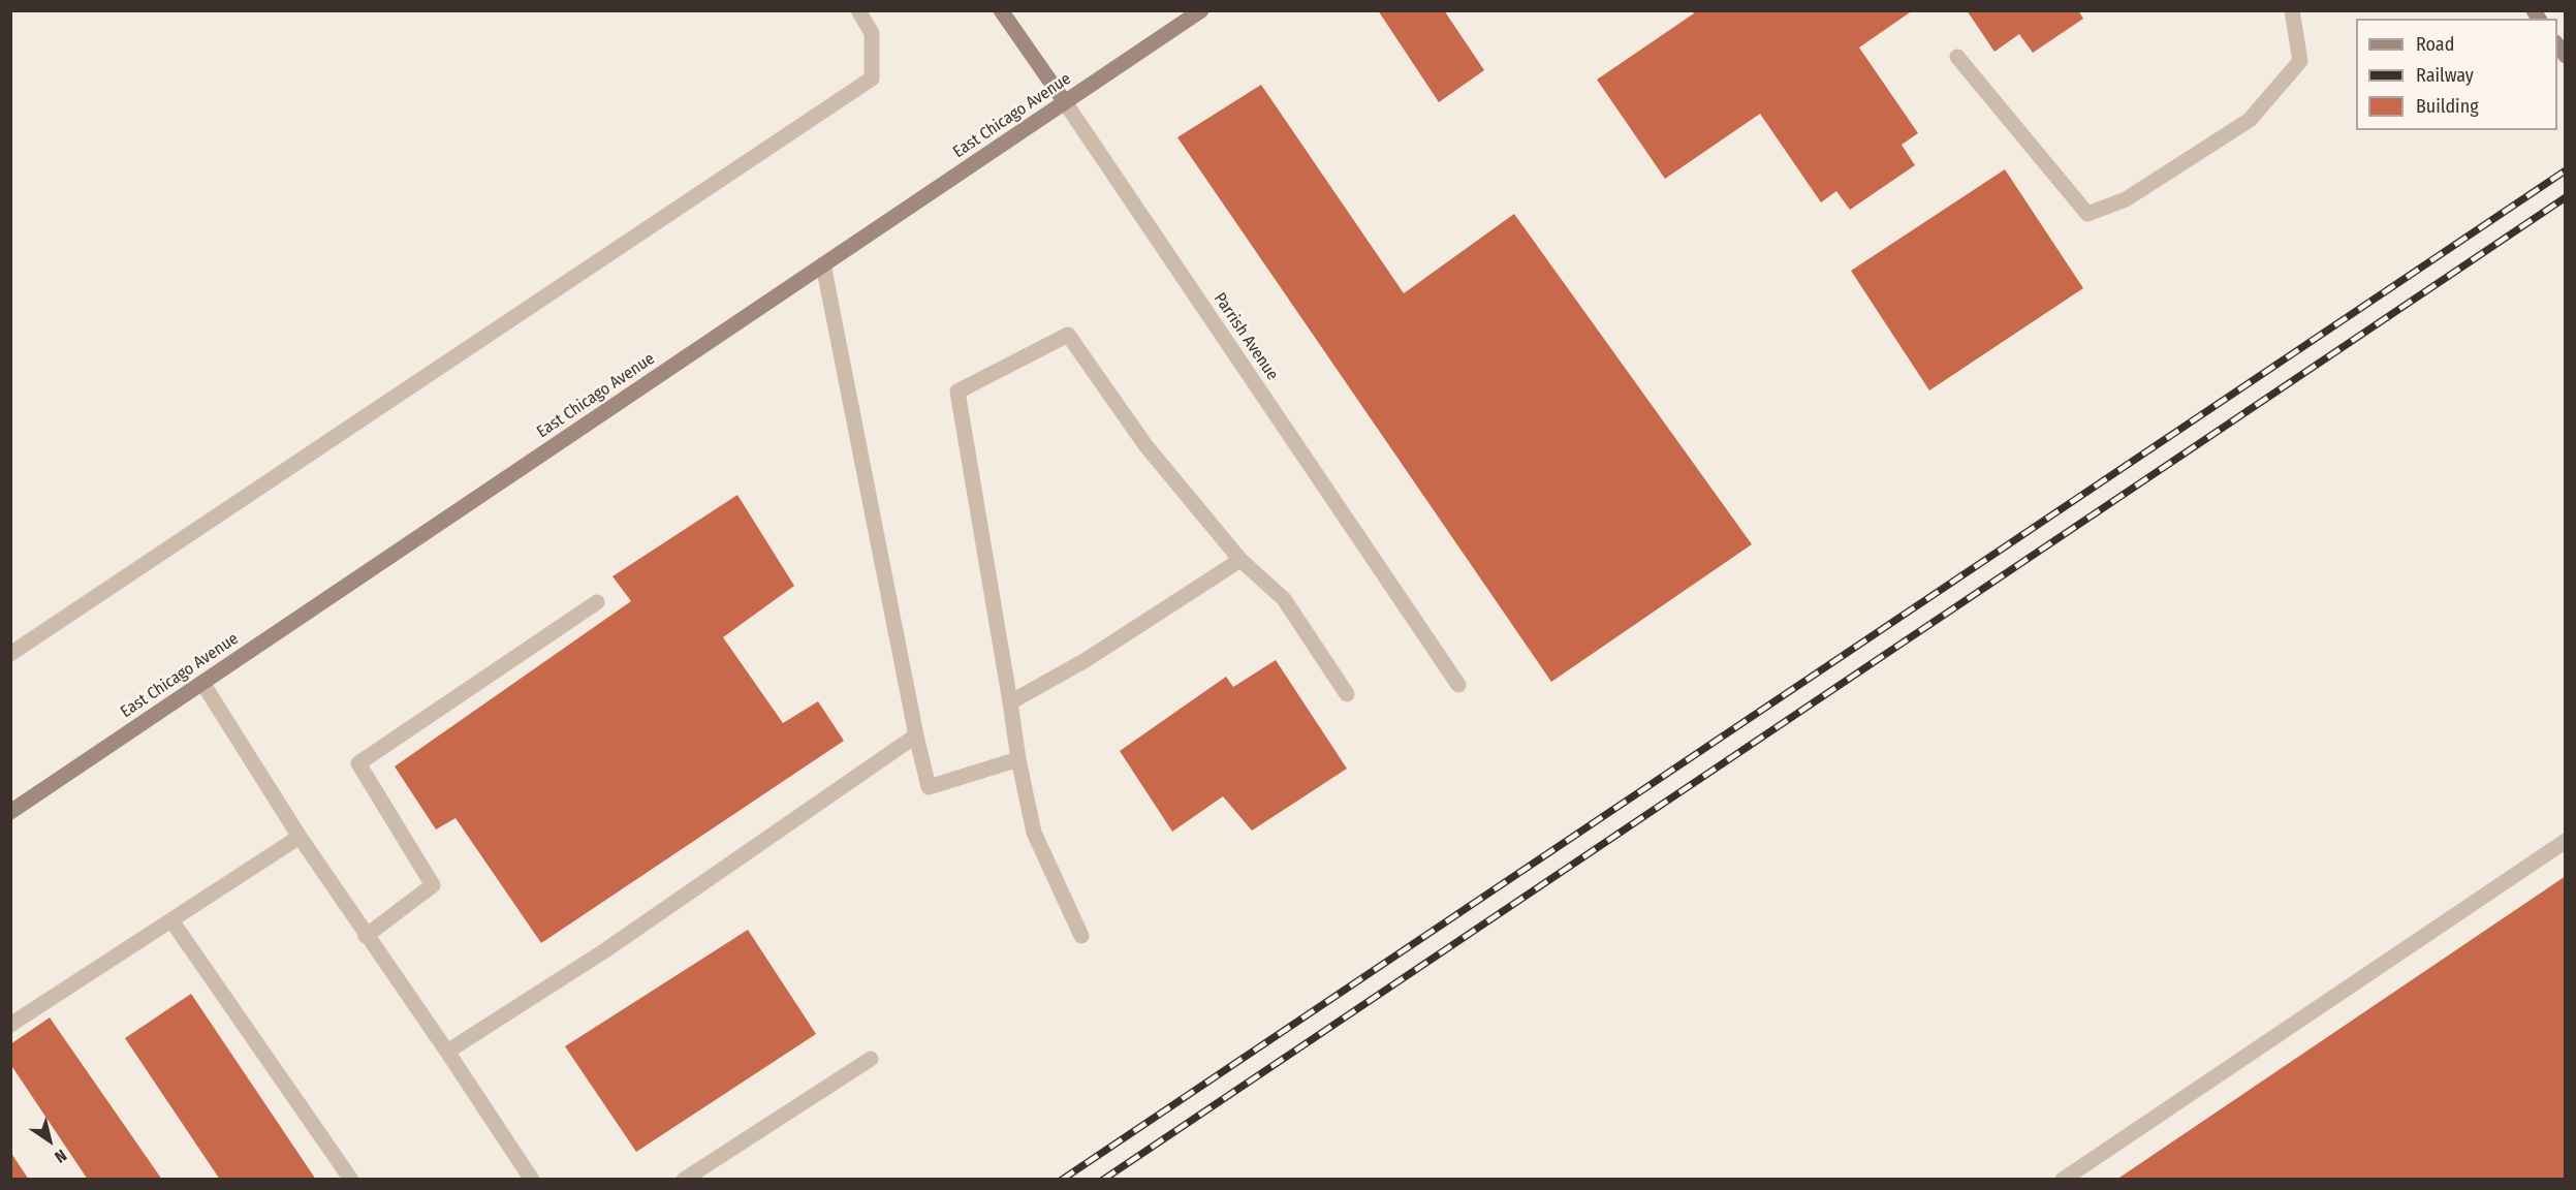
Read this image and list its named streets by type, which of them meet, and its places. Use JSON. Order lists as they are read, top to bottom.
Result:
{
  "streets": {
    "main road": ["East Chicago Avenue", "Parrish Avenue"]
  },
  "crossings": [
    ["East Chicago Avenue", "Parrish Avenue"]
  ],
  "legend": ["Road", "Railway", "Building"],
  "north": "bottom right"
}
